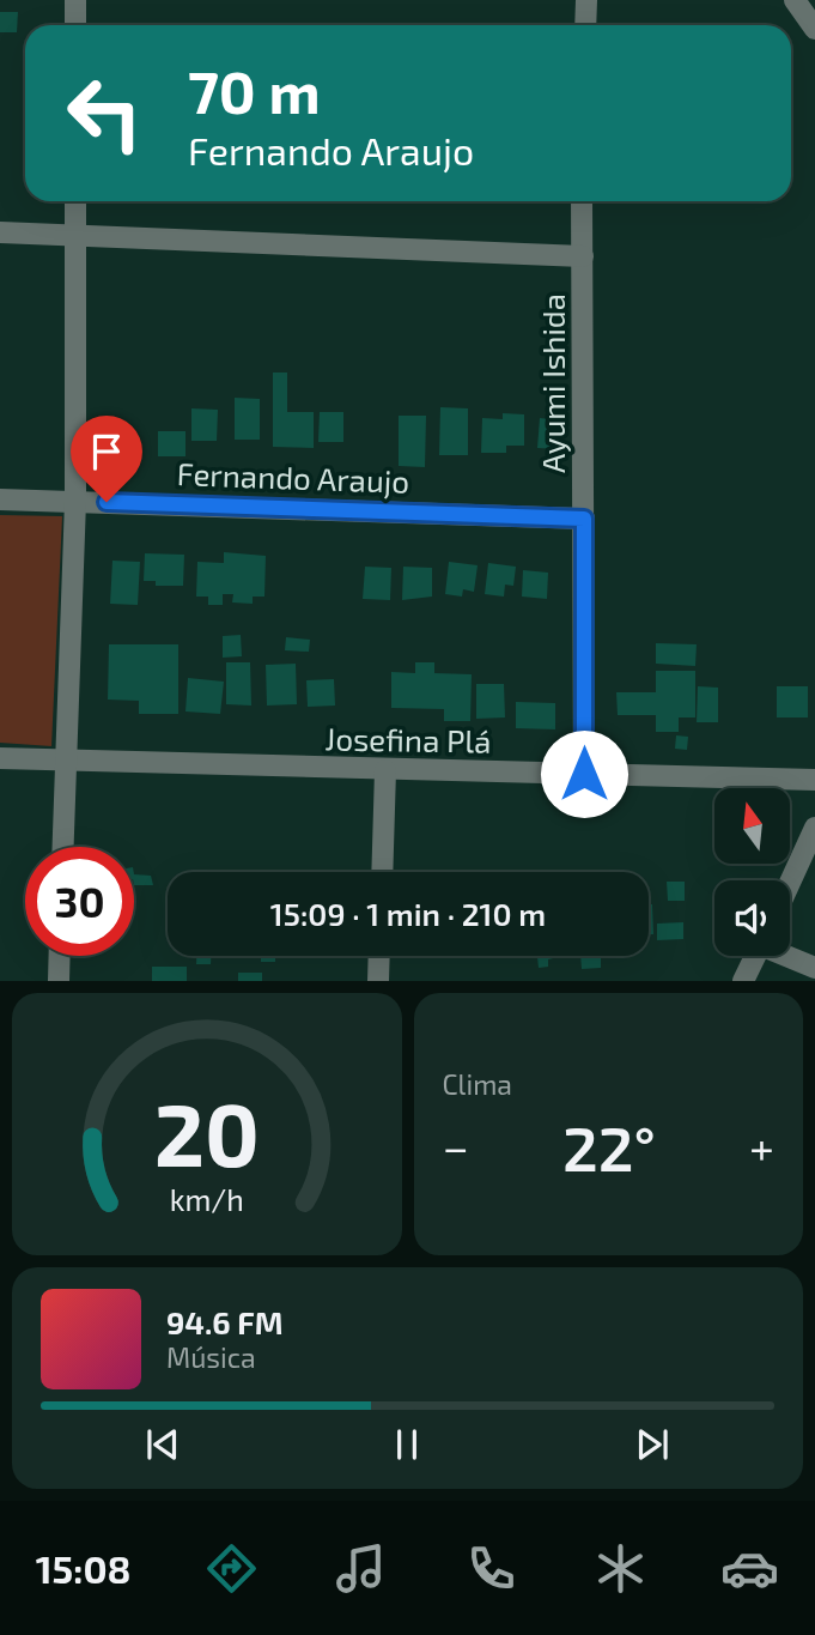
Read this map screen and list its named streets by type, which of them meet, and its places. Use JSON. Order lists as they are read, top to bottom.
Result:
{
  "streets": {
    "street": ["Ayumi Ishida", "Fernando Araujo", "Josefina Plá"]
  },
  "crossings": [
    ["Ayumi Ishida", "Fernando Araujo"],
    ["Ayumi Ishida", "Josefina Plá"]
  ],
  "north": "top",
  "page": {
    "turn": ["70 m", "Fernando Araujo"],
    "limit": "30",
    "trip": "15:09 · 1 min · 210 m",
    "tile": "Clima",
    "heat": ["−", "22°", "+"],
    "song": ["94.6 FM", "Música"],
    "tabs": "15:08",
    "gauge": ["20", "km/h"]
  }
}
